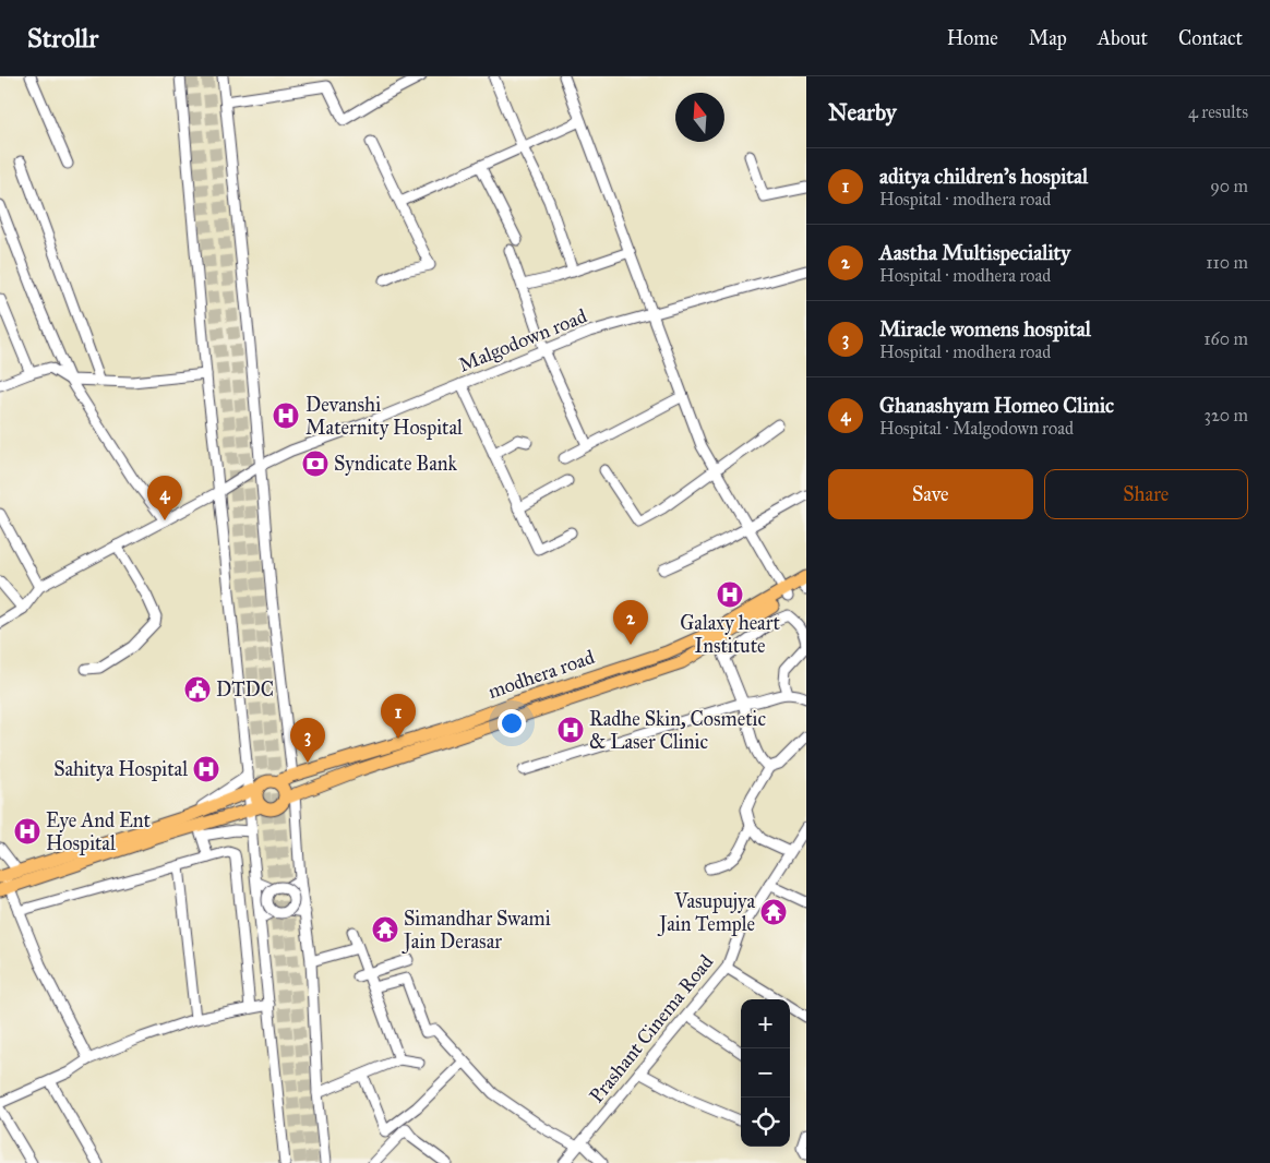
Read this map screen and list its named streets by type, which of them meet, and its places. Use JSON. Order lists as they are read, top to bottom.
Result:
{
  "streets": {
    "main road": ["modhera road"],
    "street": ["Malgodown road", "Prashant Cinema Road"]
  },
  "places": {
    "hospital": [
      "Devanshi Maternity Hospital",
      "Galaxy heart Institute",
      "Radhe Skin, Cosmetic & Laser Clinic",
      "Sahitya Hospital",
      "Eye And Ent Hospital"
    ],
    "bank": ["Syndicate Bank"],
    "public building": ["DTDC"],
    "temple": ["Vasupujya Jain Temple", "Simandhar Swami Jain Derasar"]
  },
  "north": "top",
  "page": {
    "header": "Strollr",
    "nav": [
      "Home",
      "Map",
      "About",
      "Contact"
    ],
    "heading": ["Nearby", "4 results"],
    "list": [
      {
        "mark": "1",
        "name": "aditya children's hospital",
        "note": "Hospital · modhera road",
        "value": "90 m"
      },
      {
        "mark": "2",
        "name": "Aastha Multispeciality",
        "note": "Hospital · modhera road",
        "value": "110 m"
      },
      {
        "mark": "3",
        "name": "Miracle womens hospital",
        "note": "Hospital · modhera road",
        "value": "160 m"
      },
      {
        "mark": "4",
        "name": "Ghanashyam Homeo Clinic",
        "note": "Hospital · Malgodown road",
        "value": "320 m"
      }
    ],
    "buttons": ["Save", "Share"],
    "pins": [
      "4",
      "2",
      "1",
      "3"
    ],
    "map_buttons": ["+", "−"]
  }
}
